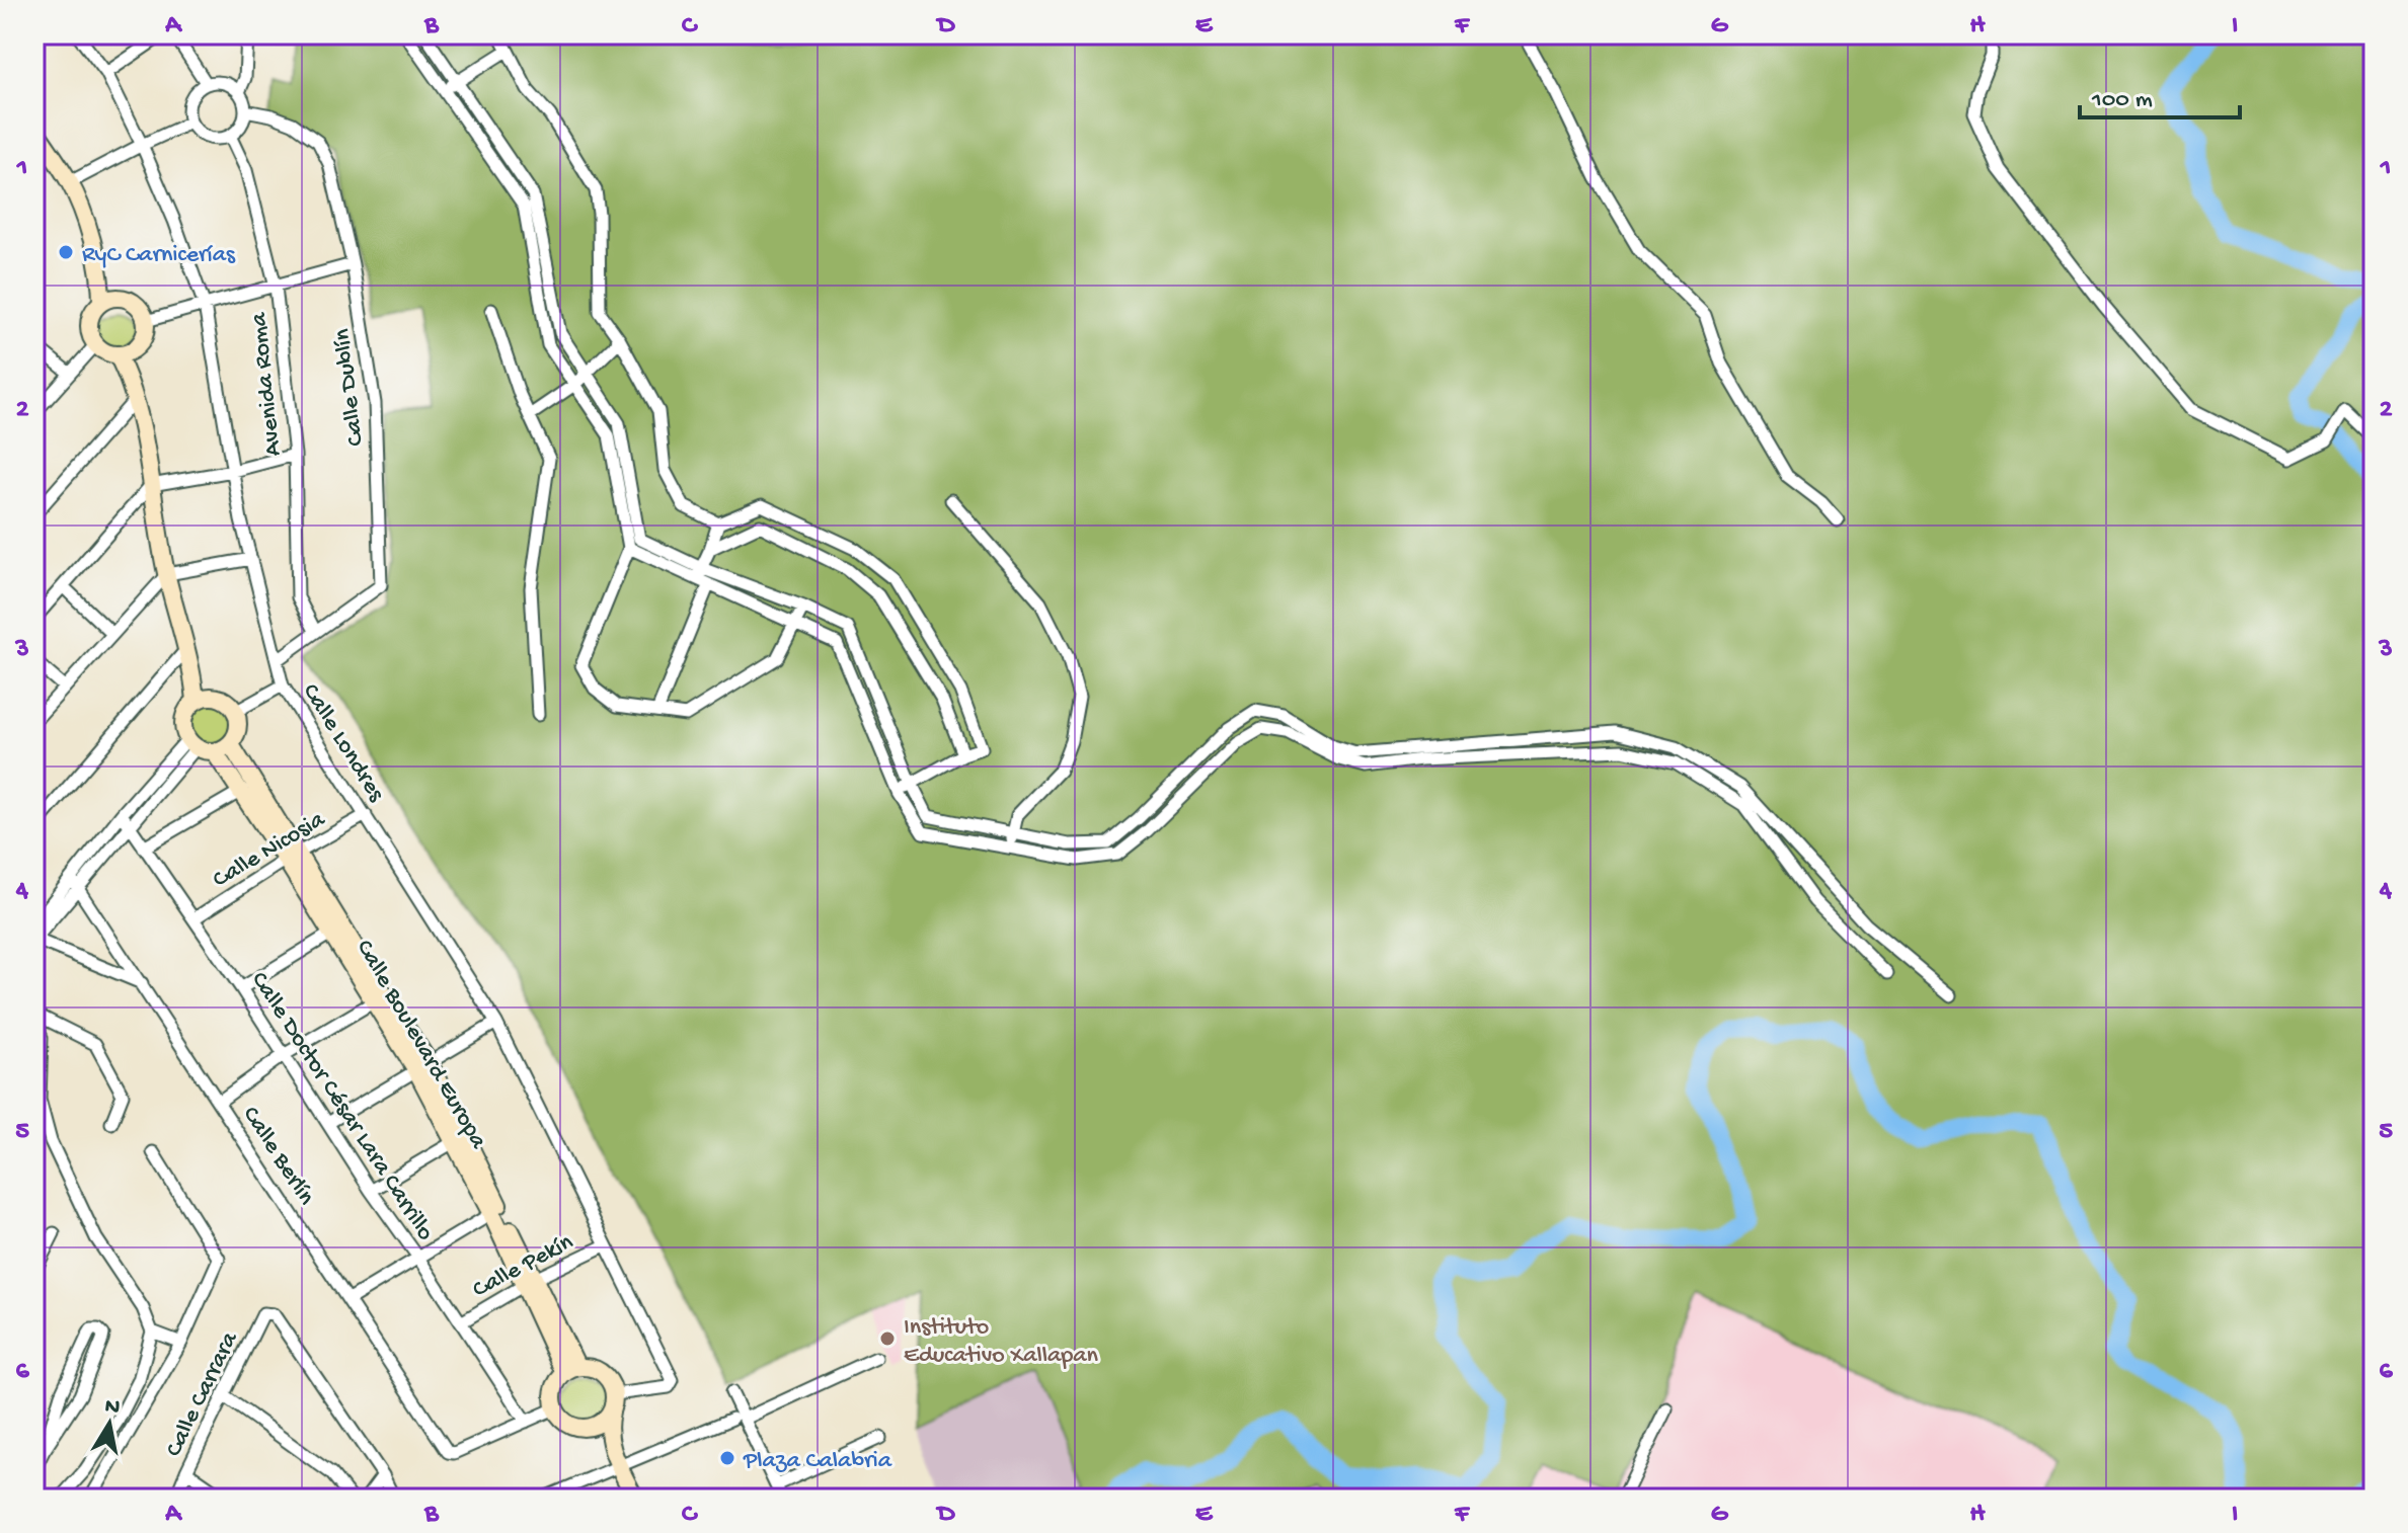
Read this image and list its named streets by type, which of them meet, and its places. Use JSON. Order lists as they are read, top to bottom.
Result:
{
  "streets": {
    "main road": ["Calle Boulevard Europa"],
    "street": [
      "Avenida Roma",
      "Calle Dublín",
      "Calle Londres",
      "Calle Nicosia",
      "Calle Doctor César Lara Carrillo",
      "Calle Berlín",
      "Calle Pekín",
      "Calle Carrara"
    ]
  },
  "crossings": [
    ["Avenida Roma", "Calle Dublín"],
    ["Calle Dublín", "Calle Londres"],
    ["Calle Londres", "Calle Nicosia"],
    ["Calle Londres", "Calle Boulevard Europa"],
    ["Calle Londres", "Calle Pekín"],
    ["Calle Nicosia", "Calle Boulevard Europa"],
    ["Calle Nicosia", "Calle Doctor César Lara Carrillo"],
    ["Calle Boulevard Europa", "Calle Pekín"],
    ["Calle Doctor César Lara Carrillo", "Calle Berlín"],
    ["Calle Doctor César Lara Carrillo", "Calle Pekín"]
  ],
  "places": ["RyC Carnicerías", "Instituto Educativo Xallapan", "Plaza Calabria"],
  "scale_bar": "100 m",
  "north": "top",
  "grid": {
    "columns": [
      "A",
      "B",
      "C",
      "D",
      "E",
      "F",
      "G",
      "H",
      "I"
    ],
    "rows": [
      "1",
      "2",
      "3",
      "4",
      "5",
      "6"
    ]
  }
}
